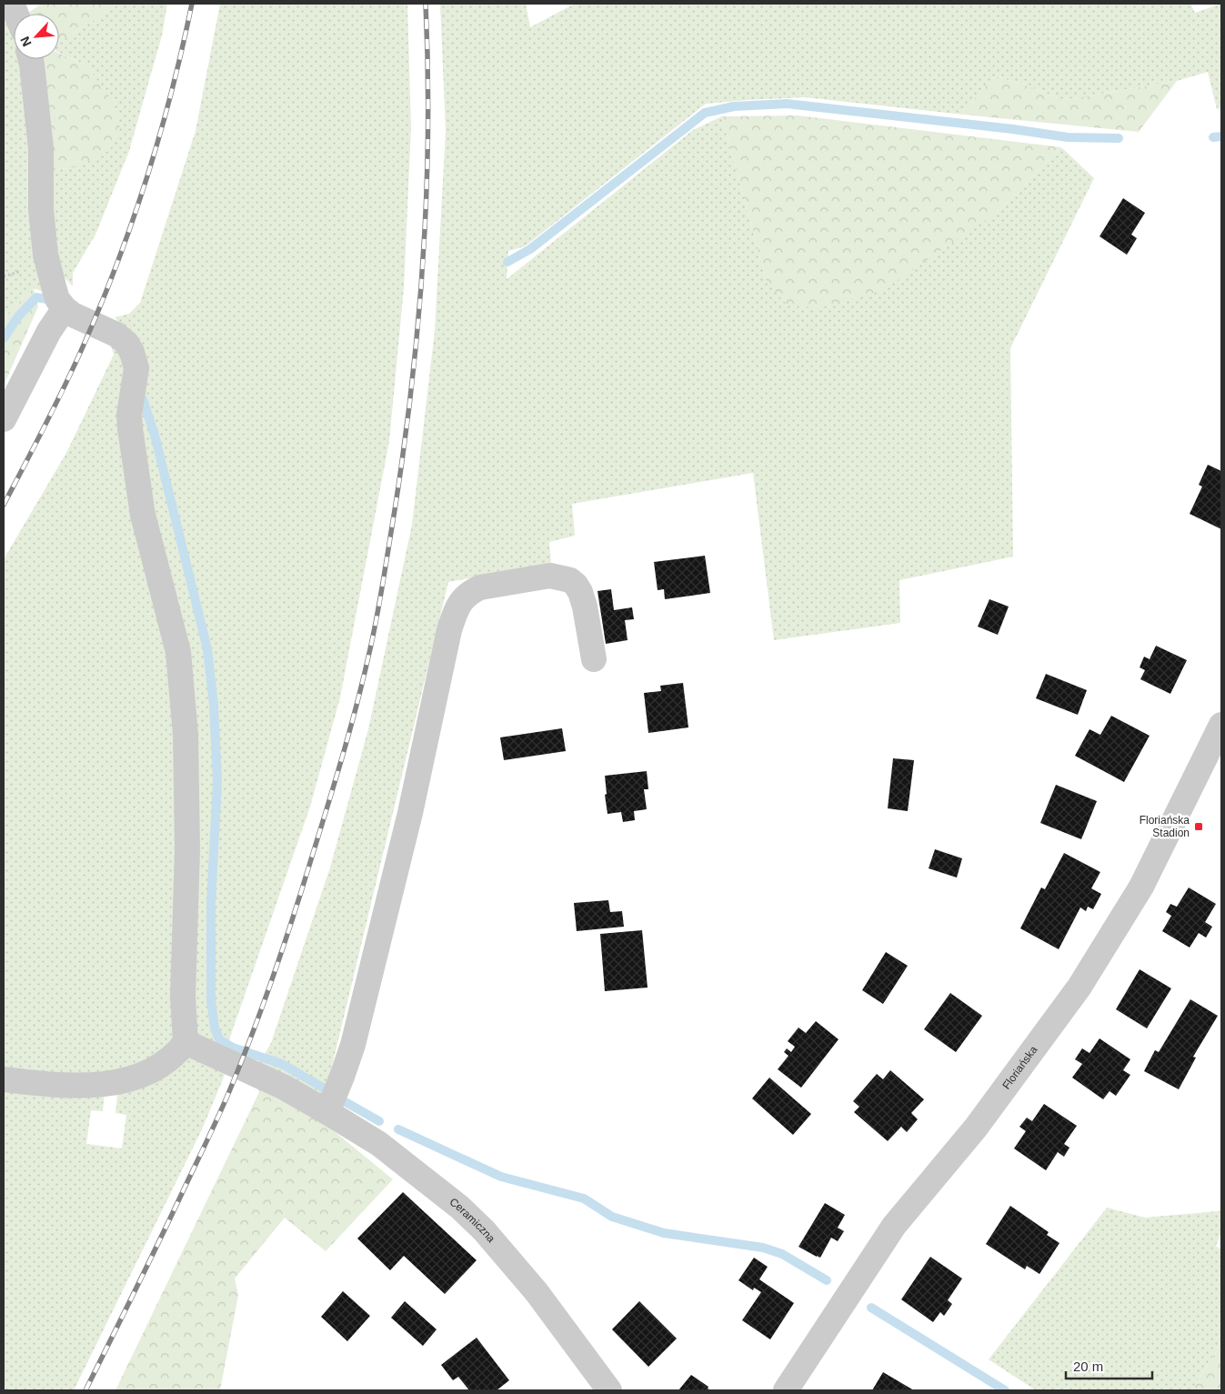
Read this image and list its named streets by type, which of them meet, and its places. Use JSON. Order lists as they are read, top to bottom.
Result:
{
  "streets": {
    "street": ["Floriańska", "Ceramiczna"]
  },
  "places": {
    "transit": ["Floriańska Stadion"]
  },
  "scale_bar": "20 m",
  "north": "bottom left"
}
